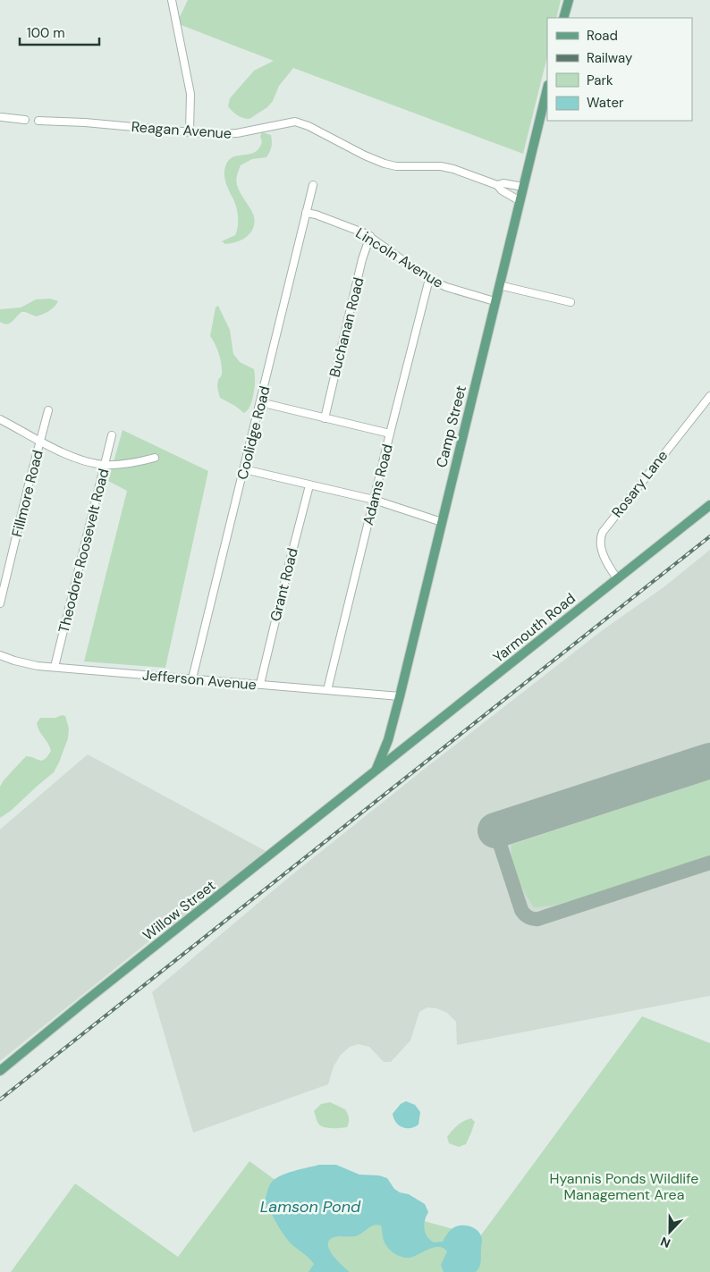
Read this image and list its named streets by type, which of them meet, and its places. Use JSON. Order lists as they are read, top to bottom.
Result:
{
  "streets": {
    "main road": ["Camp Street", "Yarmouth Road", "Willow Street"],
    "street": [
      "Reagan Avenue",
      "Lincoln Avenue",
      "Buchanan Road",
      "Coolidge Road",
      "Rosary Lane",
      "Adams Road",
      "Fillmore Road",
      "Theodore Roosevelt Road",
      "Grant Road",
      "Jefferson Avenue"
    ]
  },
  "crossings": [
    ["Reagan Avenue", "Camp Street"],
    ["Lincoln Avenue", "Buchanan Road"],
    ["Lincoln Avenue", "Camp Street"],
    ["Lincoln Avenue", "Coolidge Road"],
    ["Lincoln Avenue", "Adams Road"],
    ["Camp Street", "Yarmouth Road"],
    ["Camp Street", "Jefferson Avenue"],
    ["Camp Street", "Willow Street"],
    ["Coolidge Road", "Jefferson Avenue"],
    ["Rosary Lane", "Yarmouth Road"],
    ["Adams Road", "Jefferson Avenue"],
    ["Theodore Roosevelt Road", "Jefferson Avenue"],
    ["Grant Road", "Jefferson Avenue"],
    ["Yarmouth Road", "Willow Street"]
  ],
  "water": ["Lamson Pond"],
  "parks": ["Hyannis Ponds Wildlife Management Area"],
  "legend": [
    "Road",
    "Railway",
    "Park",
    "Water"
  ],
  "scale_bar": "100 m",
  "north": "bottom"
}
